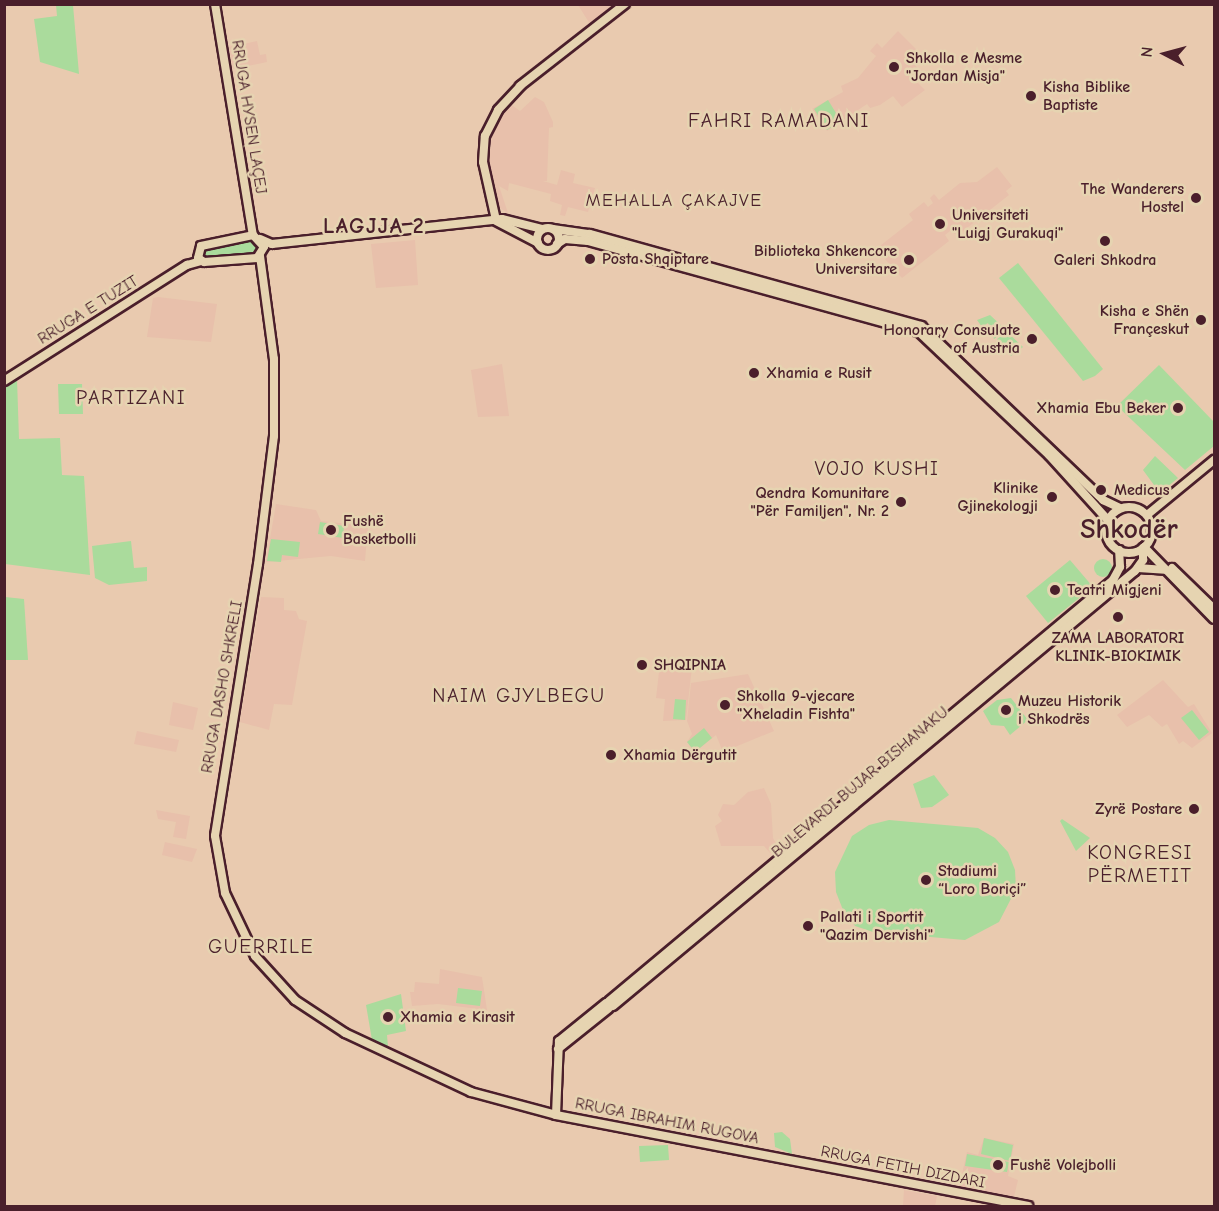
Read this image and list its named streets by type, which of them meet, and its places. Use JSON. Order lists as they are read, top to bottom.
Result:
{
  "streets": {
    "main road": [
      "RRUGA HYSEN LAÇEJ",
      "RRUGA E TUZIT",
      "RRUGA DASHO SHKRELI",
      "BULEVARDI BUJAR BISHANAKU",
      "RRUGA IBRAHIM RUGOVA",
      "RRUGA FETIH DIZDARI"
    ]
  },
  "crossings": [
    ["RRUGA HYSEN LAÇEJ", "RRUGA DASHO SHKRELI"],
    ["RRUGA DASHO SHKRELI", "RRUGA IBRAHIM RUGOVA"],
    ["BULEVARDI BUJAR BISHANAKU", "RRUGA IBRAHIM RUGOVA"],
    ["RRUGA IBRAHIM RUGOVA", "RRUGA FETIH DIZDARI"]
  ],
  "districts": [
    "FAHRI RAMADANI",
    "MEHALLA ÇAKAJVE",
    "LAGJJA 2",
    "PARTIZANI",
    "VOJO KUSHI",
    "Shkodër",
    "NAIM GJYLBEGU",
    "KONGRESI PËRMETIT",
    "GUERRILE"
  ],
  "places": [
    "Shkolla e Mesme \"Jordan Misja\"",
    "Kisha Biblike Baptiste",
    "The Wanderers Hostel",
    "Universiteti \"Luigj Gurakuqi\"",
    "Galeri Shkodra",
    "Posta Shqiptare",
    "Biblioteka Shkencore Universitare",
    "Kisha e Shën Françeskut",
    "Honorary Consulate of Austria",
    "Xhamia e Rusit",
    "Xhamia Ebu Beker",
    "Medicus",
    "Klinike Gjinekologji",
    "Qendra Komunitare \"Për Familjen\", Nr. 2",
    "Fushë Basketbolli",
    "Teatri Migjeni",
    "ZAMA LABORATORI KLINIK-BIOKIMIK",
    "SHQIPNIA",
    "Shkolla 9-vjecare \"Xheladin Fishta\"",
    "Muzeu Historik i Shkodrës",
    "Xhamia Dërgutit",
    "Zyrë Postare",
    "Stadiumi “Loro Boriçi”",
    "Pallati i Sportit \"Qazim Dervishi\"",
    "Xhamia e Kirasit",
    "Fushë Volejbolli"
  ],
  "north": "left"
}
